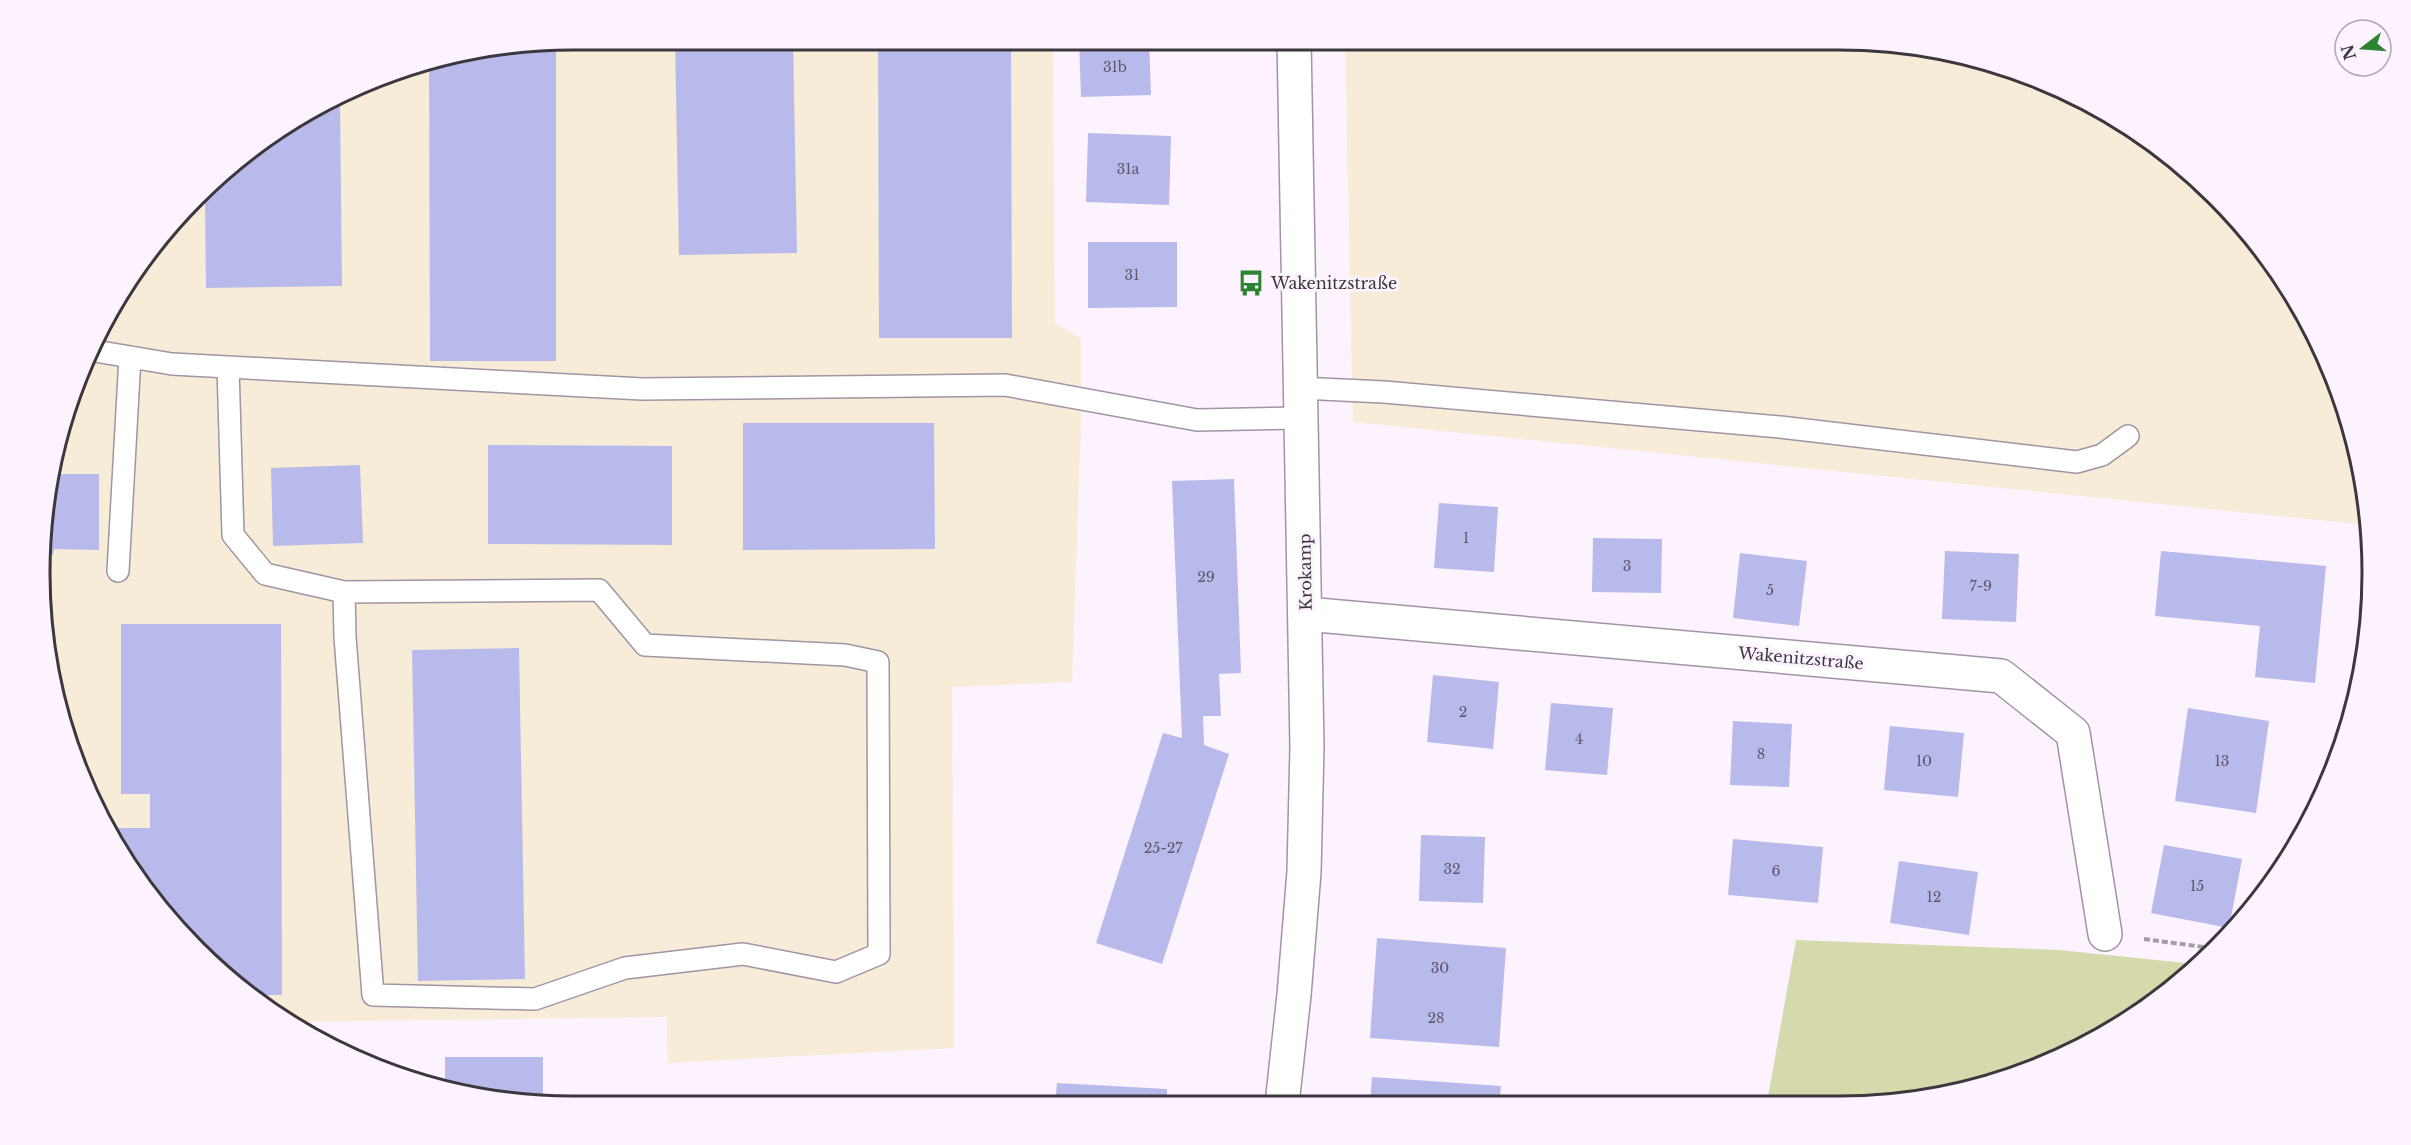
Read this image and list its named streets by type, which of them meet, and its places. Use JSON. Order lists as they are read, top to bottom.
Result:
{
  "streets": {
    "street": ["Krokamp", "Wakenitzstraße"]
  },
  "crossings": [
    ["Krokamp", "Wakenitzstraße"]
  ],
  "places": {
    "bus stop": ["Wakenitzstraße"]
  },
  "house_numbers": [
    "31b",
    "31a",
    "31",
    "1",
    "3",
    "29",
    "7-9",
    "5",
    "2",
    "4",
    "8",
    "10",
    "13",
    "25-27",
    "32",
    "6",
    "15",
    "12",
    "30",
    "28"
  ],
  "north": "left"
}
